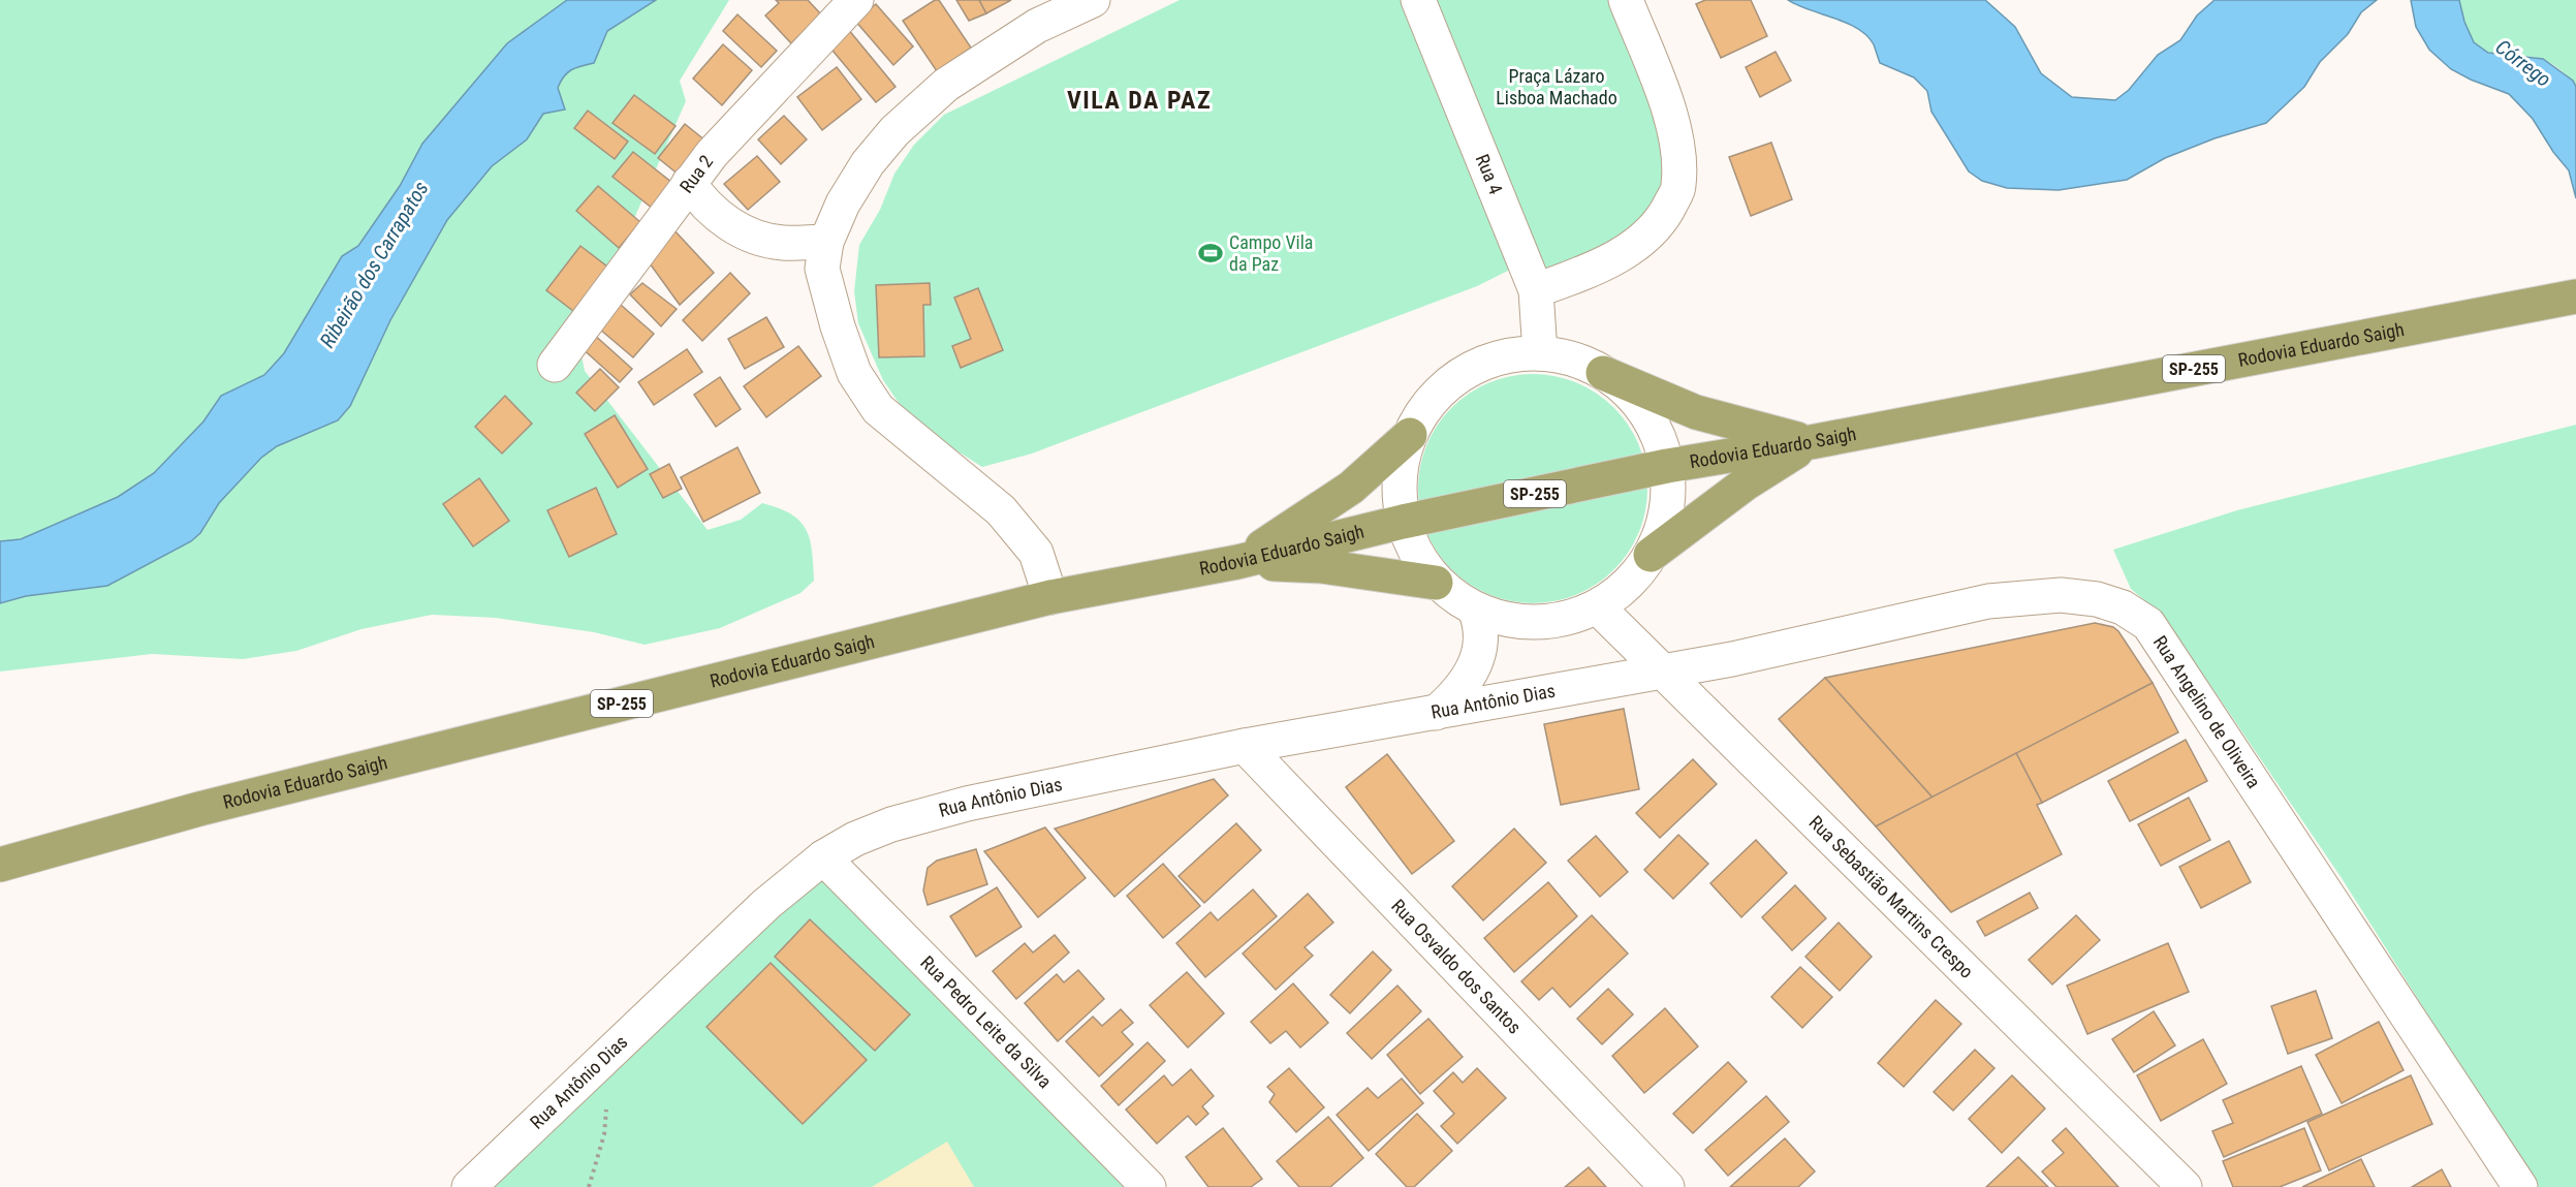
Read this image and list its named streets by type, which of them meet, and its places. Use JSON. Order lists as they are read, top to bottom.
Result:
{
  "streets": {
    "highway": ["Rodovia Eduardo Saigh", "SP-255"],
    "street": [
      "Rua 2",
      "Rua 4",
      "Rua Antônio Dias",
      "Rua Angelino de Oliveira",
      "Rua Sebastião Martins Crespo",
      "Rua Osvaldo dos Santos",
      "Rua Pedro Leite da Silva"
    ]
  },
  "crossings": [
    ["Rua Antônio Dias", "Rua Angelino de Oliveira"],
    ["Rua Antônio Dias", "Rua Sebastião Martins Crespo"],
    ["Rua Antônio Dias", "Rua Osvaldo dos Santos"],
    ["Rua Antônio Dias", "Rua Pedro Leite da Silva"],
    ["Rua Angelino de Oliveira", "Rua Sebastião Martins Crespo"]
  ],
  "districts": ["VILA DA PAZ"],
  "water": ["Córrego", "Ribeirão dos Carrapatos"],
  "parks": ["Praça Lázaro Lisboa Machado"],
  "places": {
    "sports": ["Campo Vila da Paz"]
  }
}
